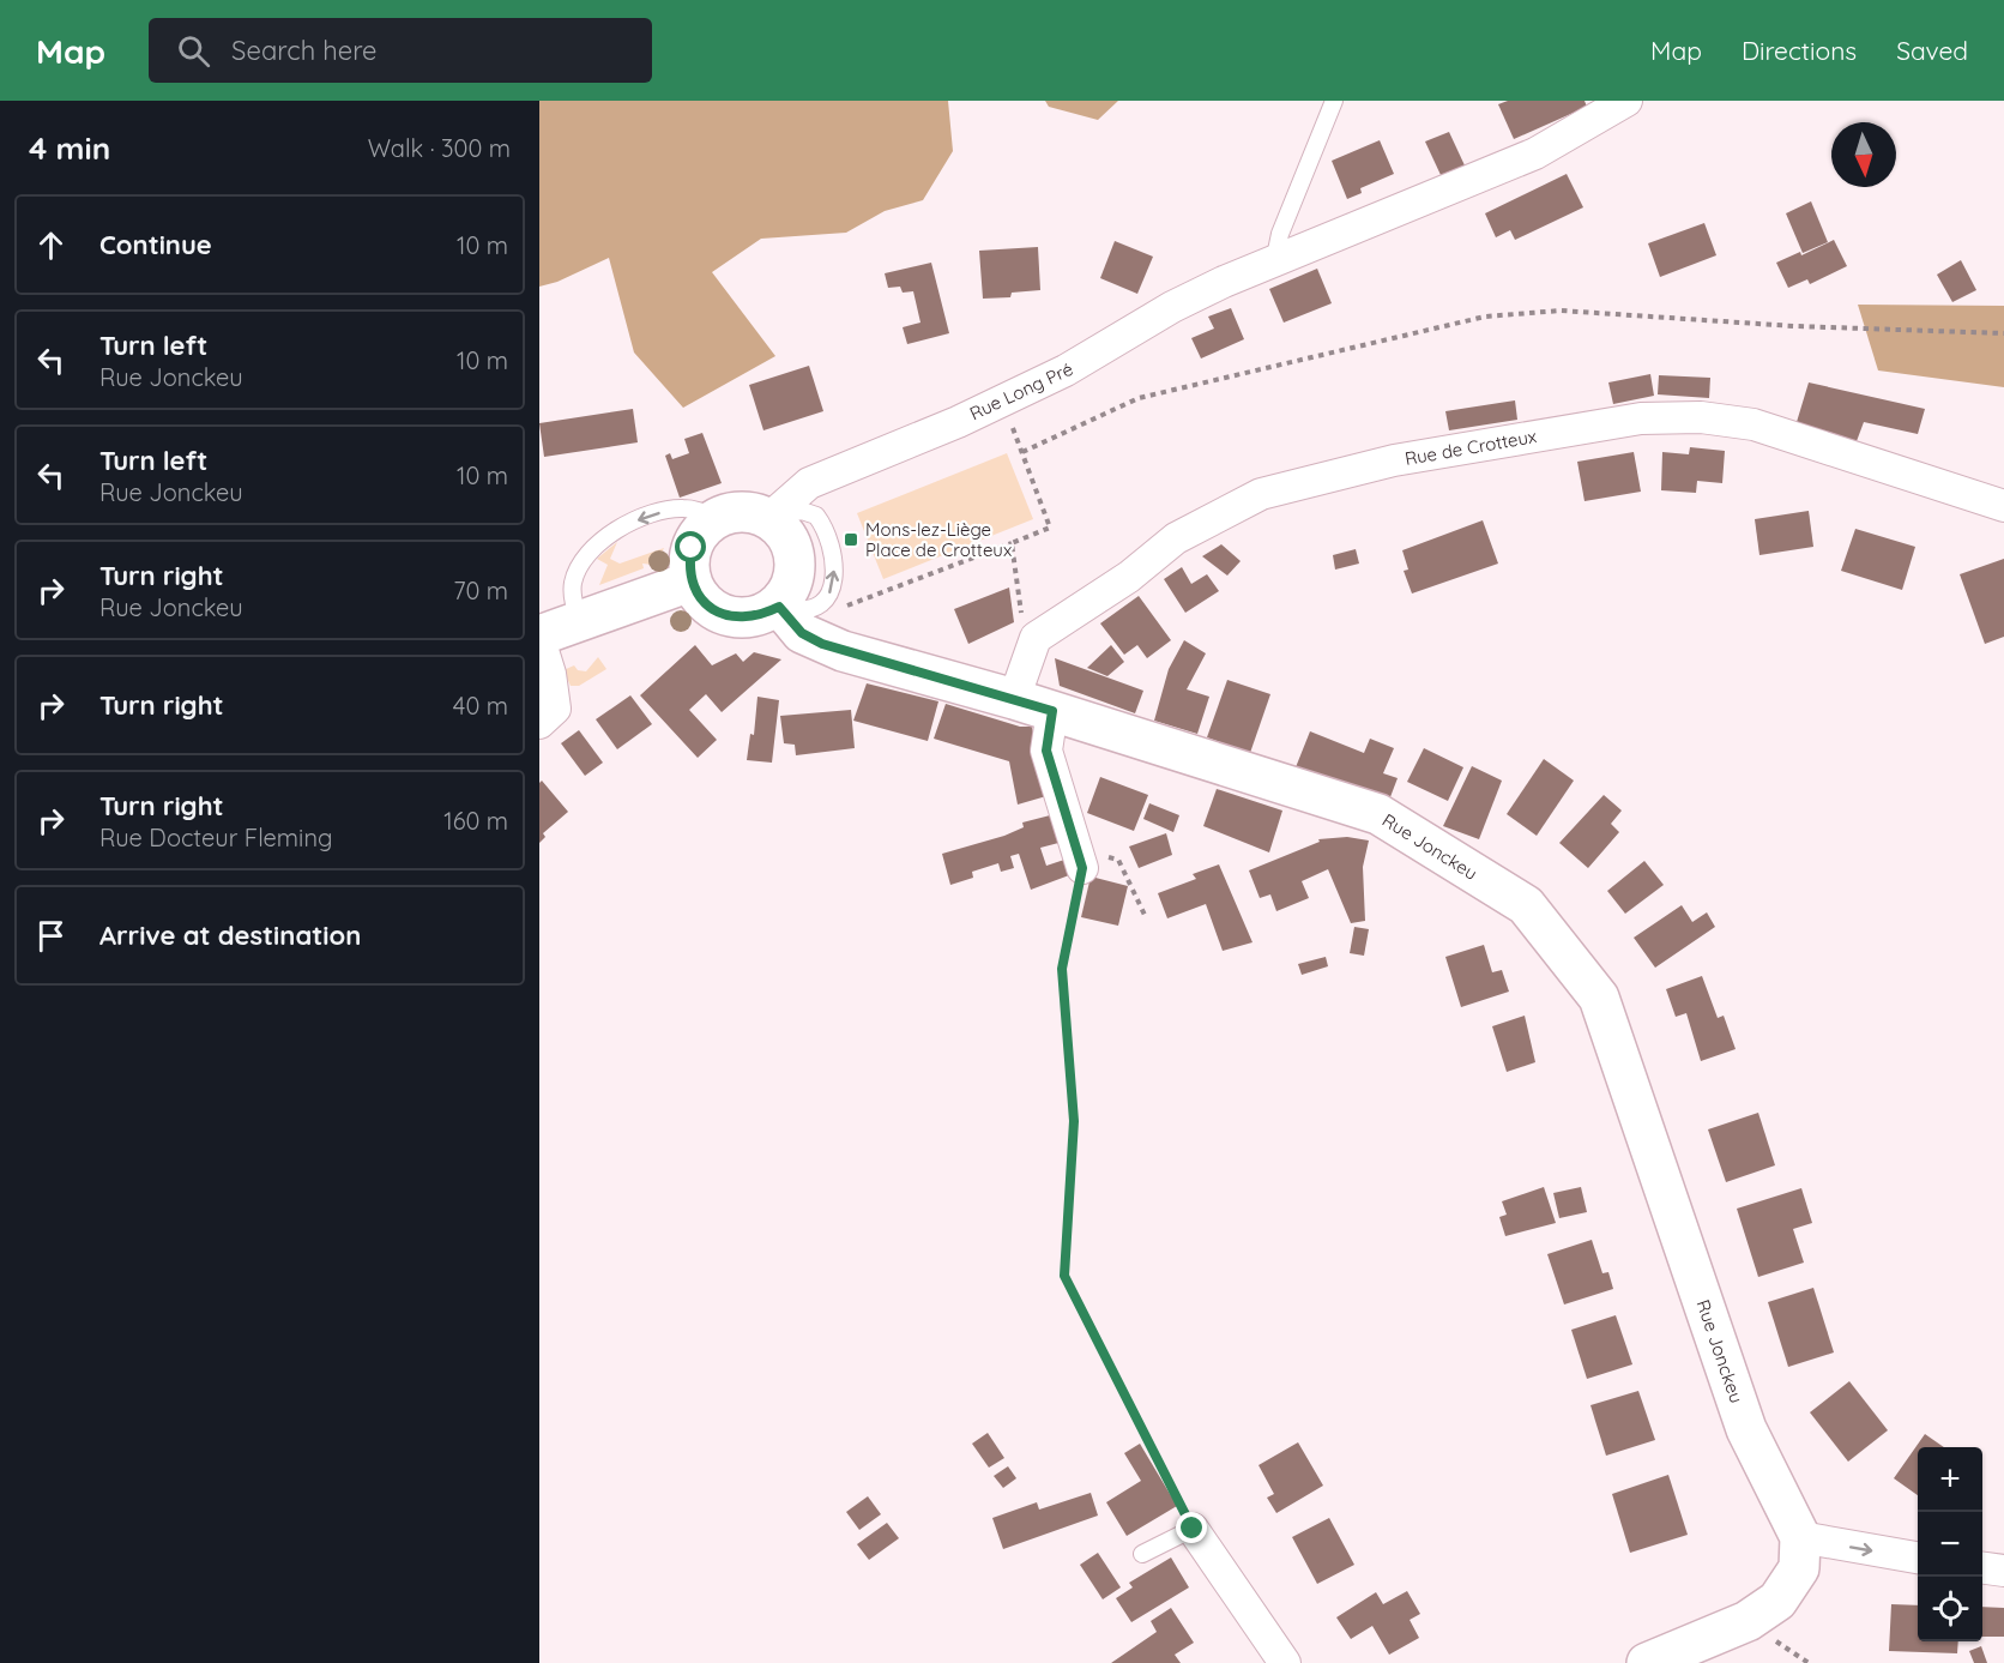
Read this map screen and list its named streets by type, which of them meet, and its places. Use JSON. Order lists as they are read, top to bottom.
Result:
{
  "streets": {
    "street": ["Rue Long Pré", "Rue de Crotteux", "Rue Jonckeu"]
  },
  "crossings": [
    ["Rue Long Pré", "Rue Jonckeu"]
  ],
  "places": {
    "transit": ["Mons-lez-Liège Place de Crotteux"]
  },
  "north": "bottom",
  "page": {
    "header": "Map",
    "search": "Search here",
    "nav": ["Map", "Directions", "Saved"],
    "heading": ["4 min", "Walk · 300 m"],
    "list": [
      ["Continue", "10 m"],
      ["Turn left", "Rue Jonckeu", "10 m"],
      ["Turn left", "Rue Jonckeu", "10 m"],
      ["Turn right", "Rue Jonckeu", "70 m"],
      ["Turn right", "40 m"],
      ["Turn right", "Rue Docteur Fleming", "160 m"],
      "Arrive at destination"
    ],
    "map_buttons": ["+", "−"]
  }
}
